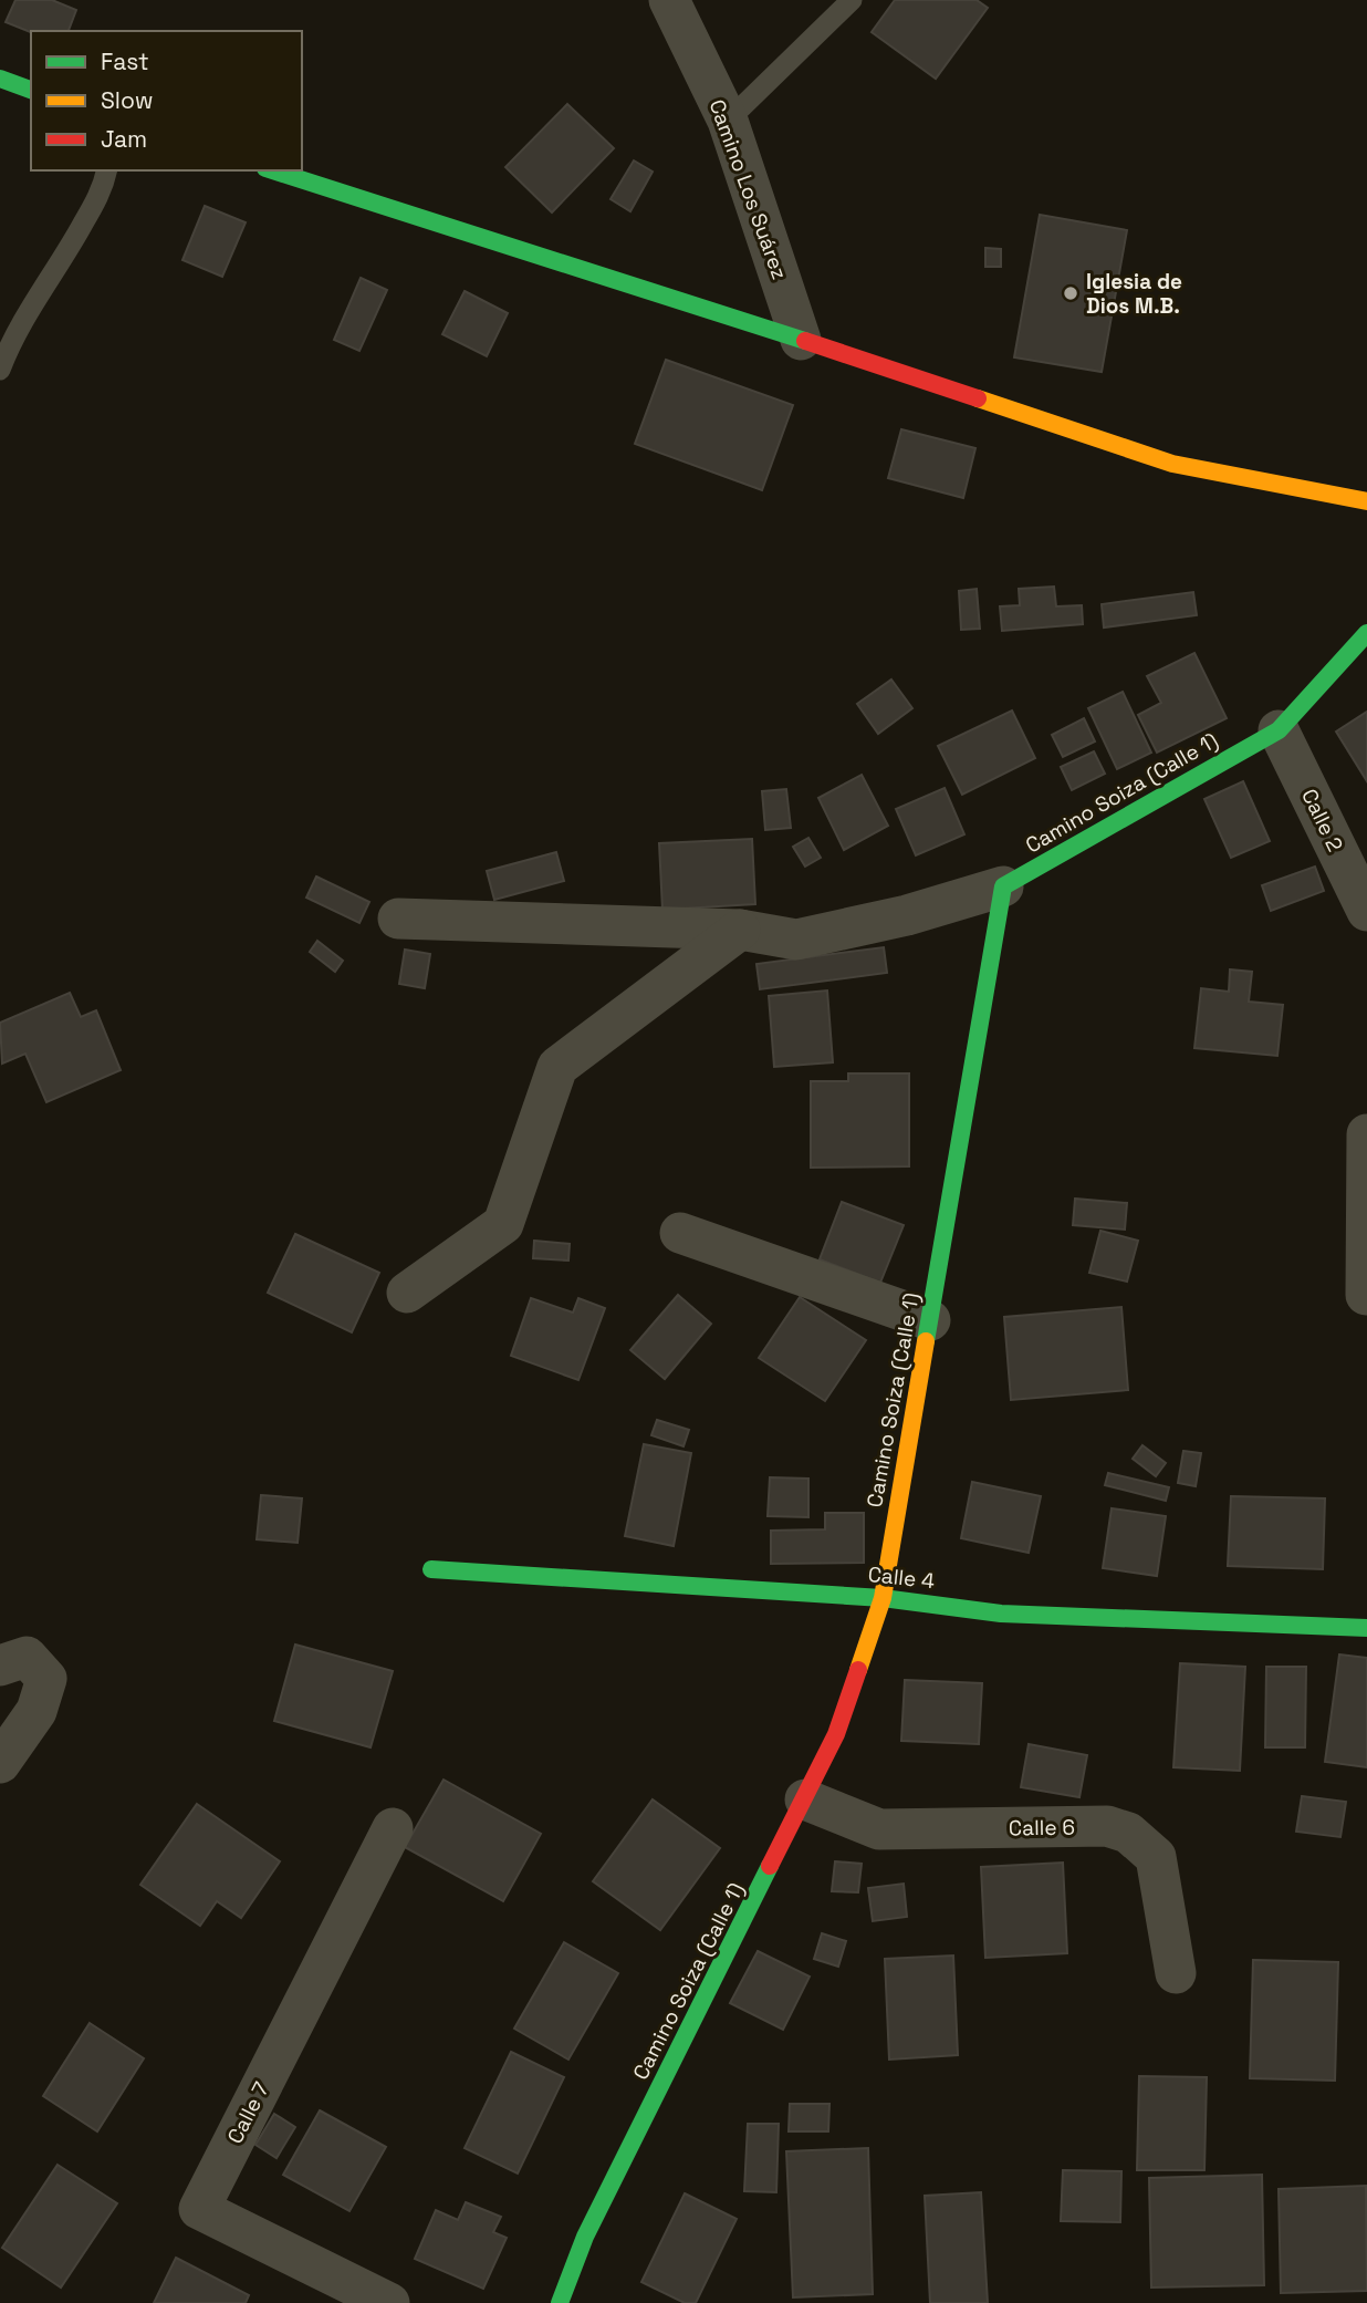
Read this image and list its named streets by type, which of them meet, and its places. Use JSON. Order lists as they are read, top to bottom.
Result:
{
  "streets": {
    "street": [
      "Camino Los Suárez",
      "Camino Soiza (Calle 1)",
      "Calle 2",
      "Calle 4",
      "Calle 6",
      "Calle 7"
    ]
  },
  "crossings": [
    ["Camino Soiza (Calle 1)", "Calle 2"],
    ["Camino Soiza (Calle 1)", "Calle 4"],
    ["Camino Soiza (Calle 1)", "Calle 6"]
  ],
  "places": ["Iglesia de Dios M.B."],
  "legend": ["Fast", "Slow", "Jam"]
}
